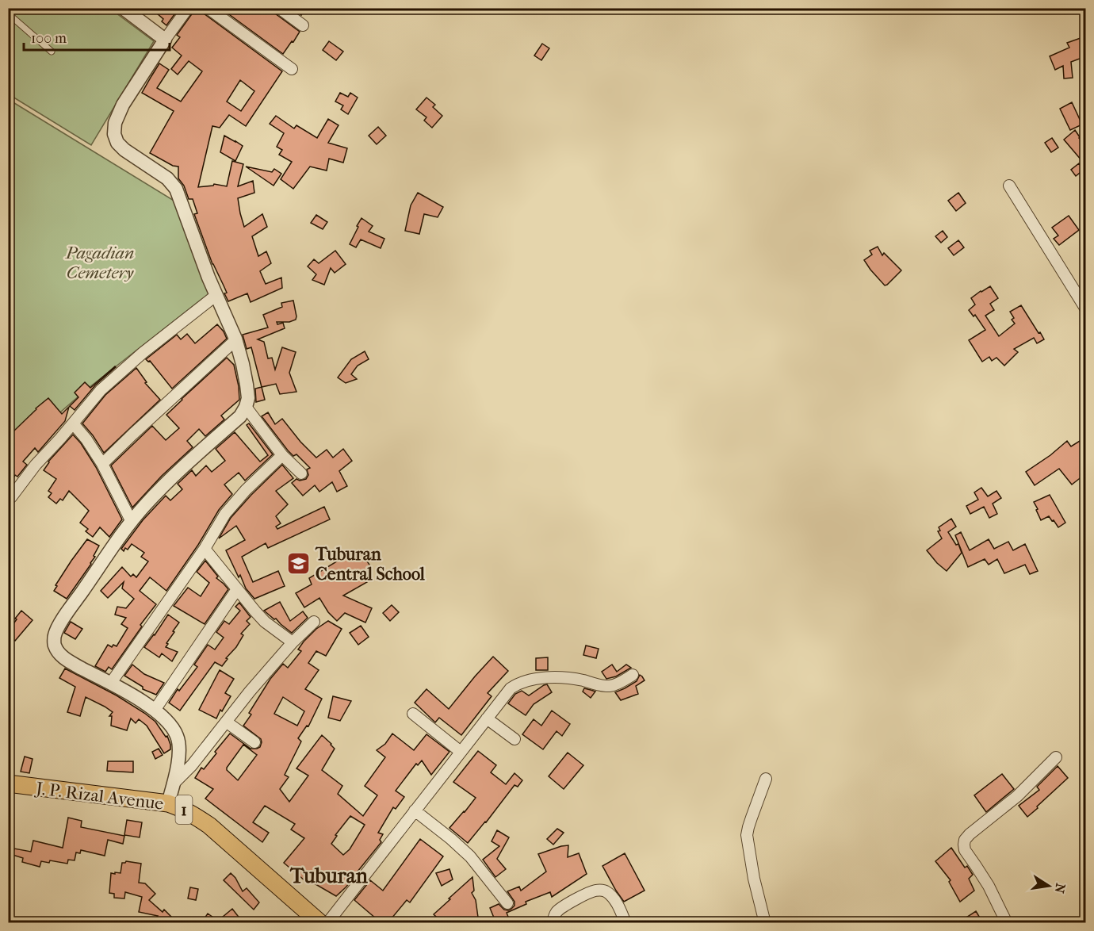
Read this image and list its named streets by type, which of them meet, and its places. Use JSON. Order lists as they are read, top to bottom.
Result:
{
  "streets": {
    "main road": ["J. P. Rizal Avenue", "1"]
  },
  "districts": ["Tuburan"],
  "parks": ["Pagadian Cemetery"],
  "places": {
    "school or university": ["Tuburan Central School"]
  },
  "scale_bar": "100 m",
  "north": "right"
}
